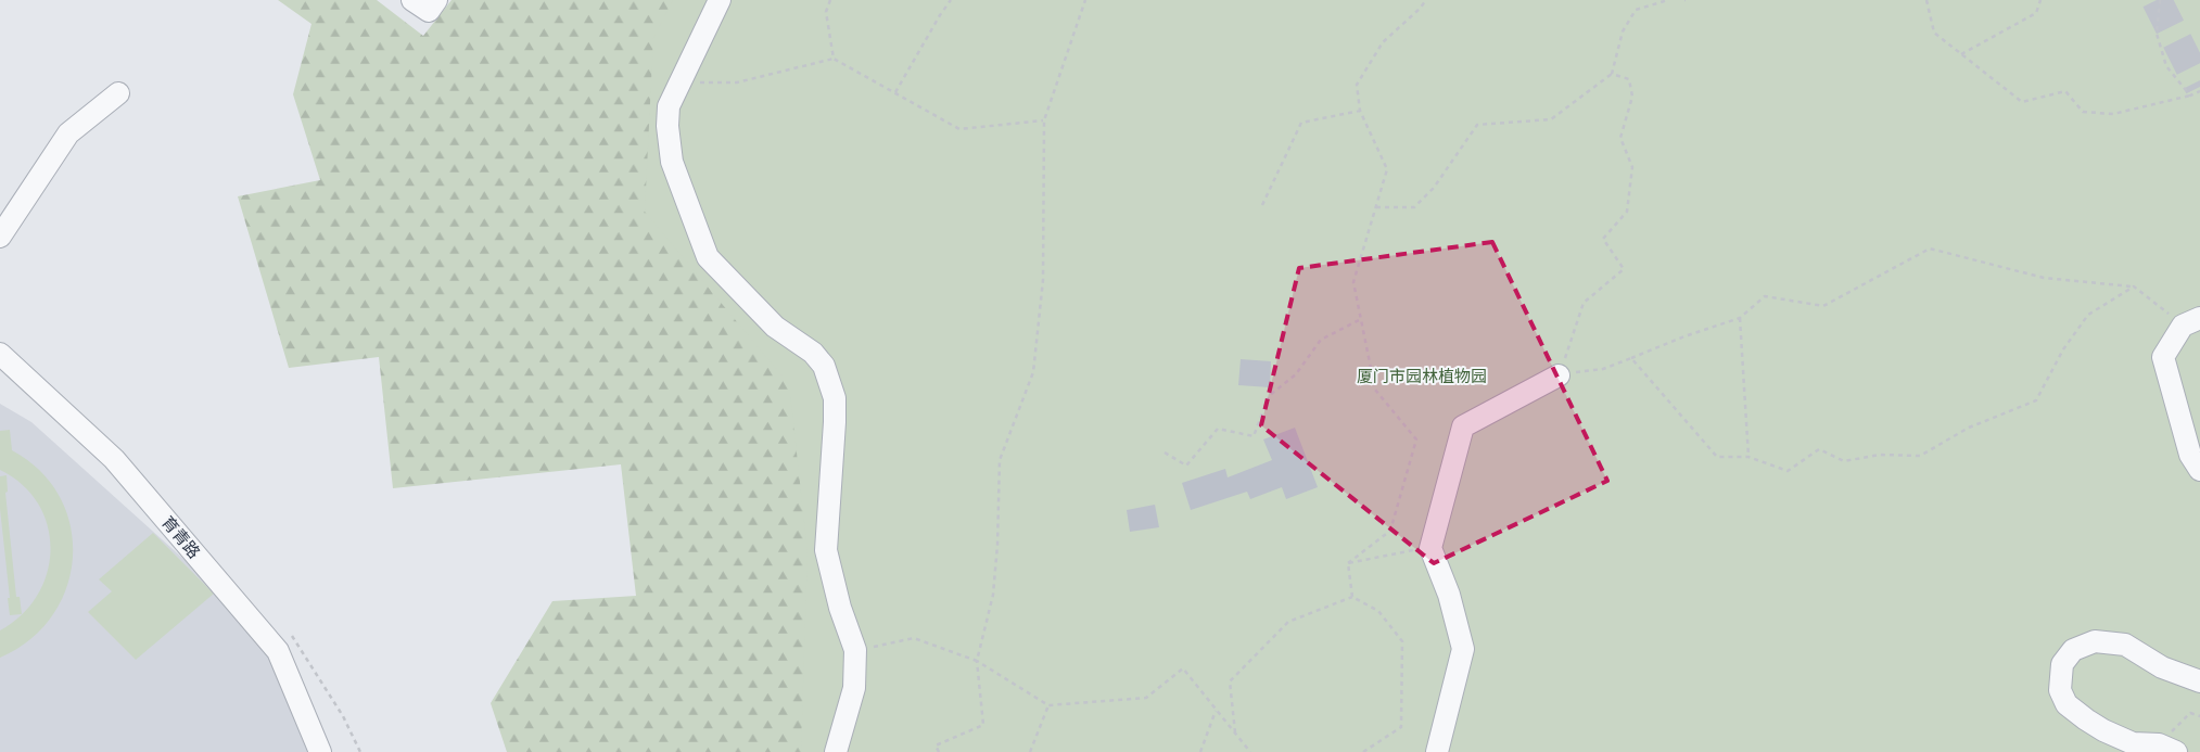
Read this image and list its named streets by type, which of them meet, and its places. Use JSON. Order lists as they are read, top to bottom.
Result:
{
  "streets": {
    "street": ["育青路"]
  },
  "parks": ["厦门市园林植物园"]
}
